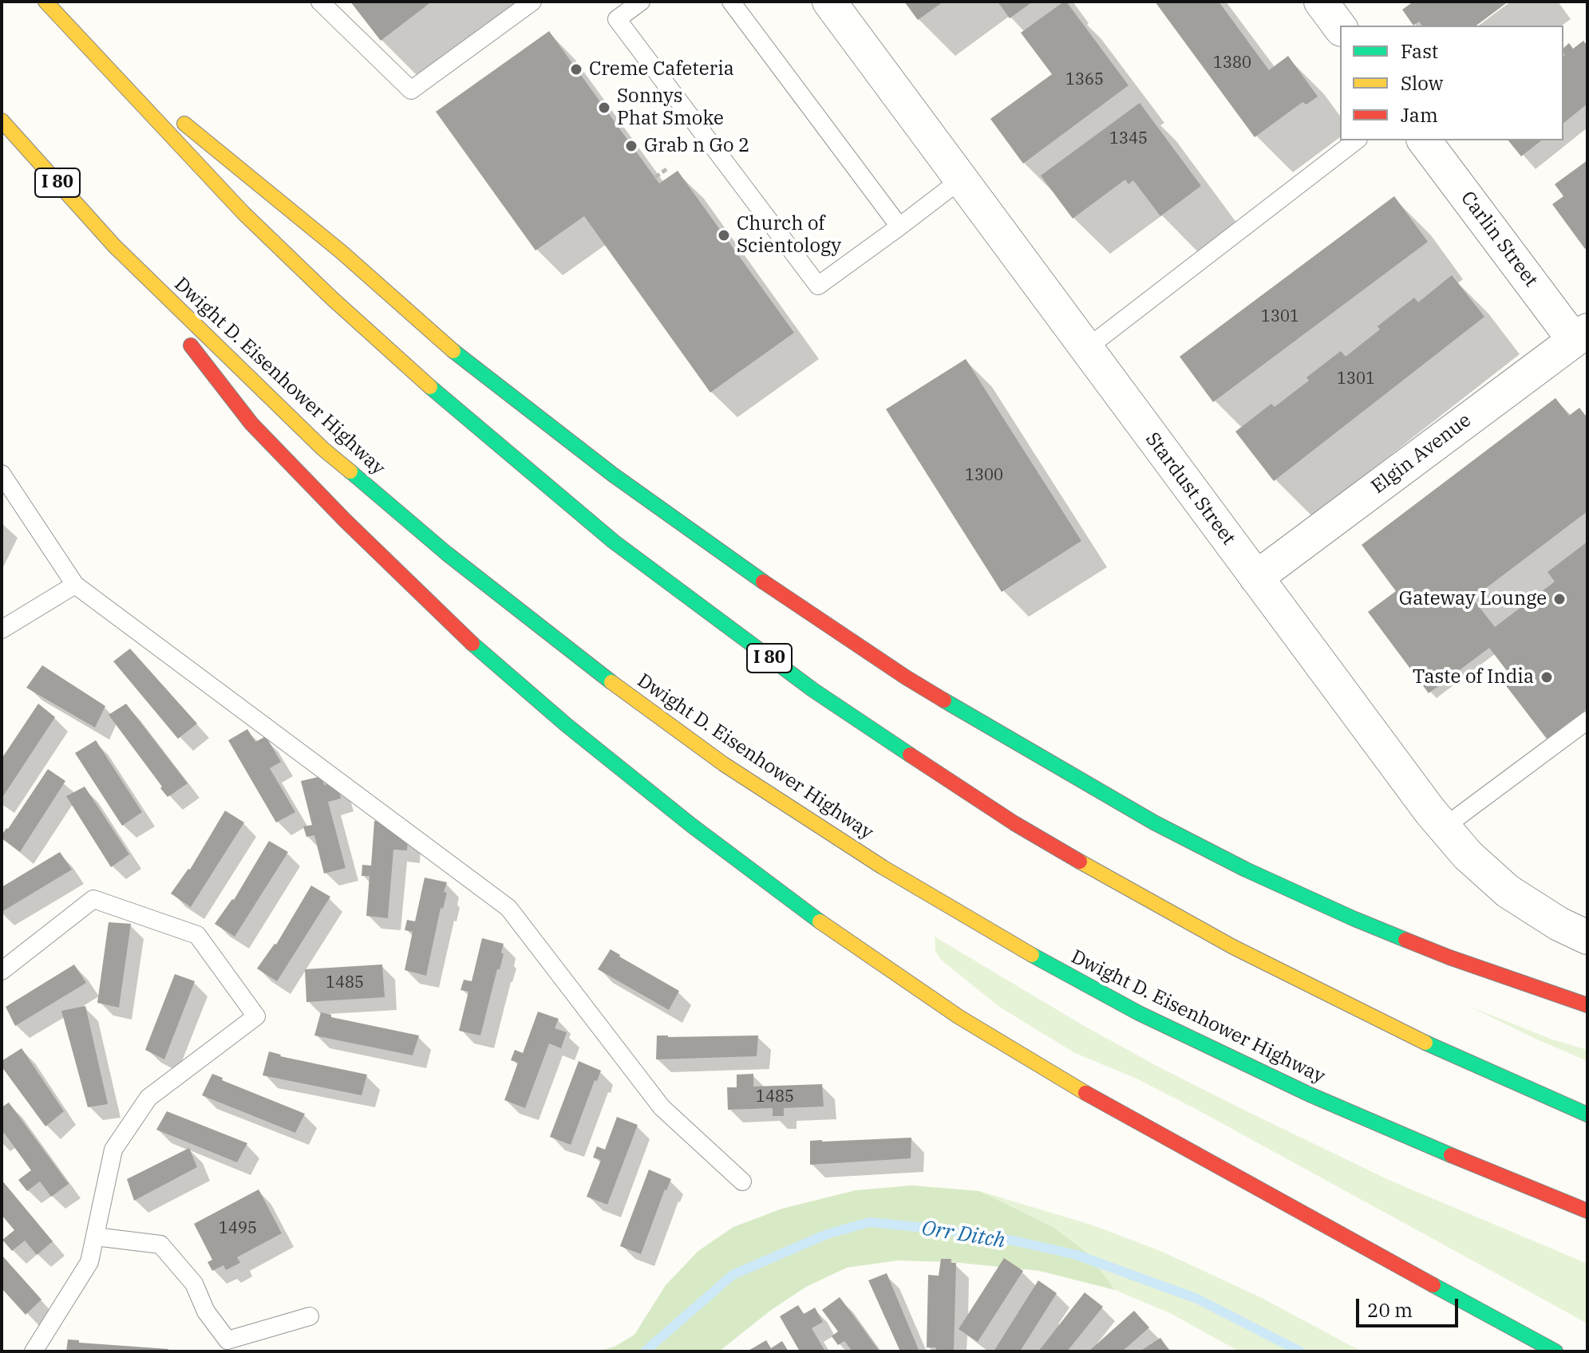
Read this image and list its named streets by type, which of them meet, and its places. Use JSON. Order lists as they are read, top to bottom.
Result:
{
  "streets": {
    "highway": ["I 80", "Dwight D. Eisenhower Highway"],
    "street": ["Carlin Street", "Elgin Avenue", "Stardust Street"]
  },
  "crossings": [
    ["Carlin Street", "Elgin Avenue"],
    ["Elgin Avenue", "Stardust Street"]
  ],
  "water": ["Orr Ditch"],
  "places": [
    "Creme Cafeteria",
    "Sonnys Phat Smoke",
    "Grab n Go 2",
    "Church of Scientology",
    "Gateway Lounge",
    "Taste of India"
  ],
  "house_numbers": [
    "1380",
    "1365",
    "1345",
    "1301",
    "1301",
    "1300",
    "1485",
    "1485",
    "1495"
  ],
  "legend": ["Fast", "Slow", "Jam"],
  "scale_bar": "20 m"
}
